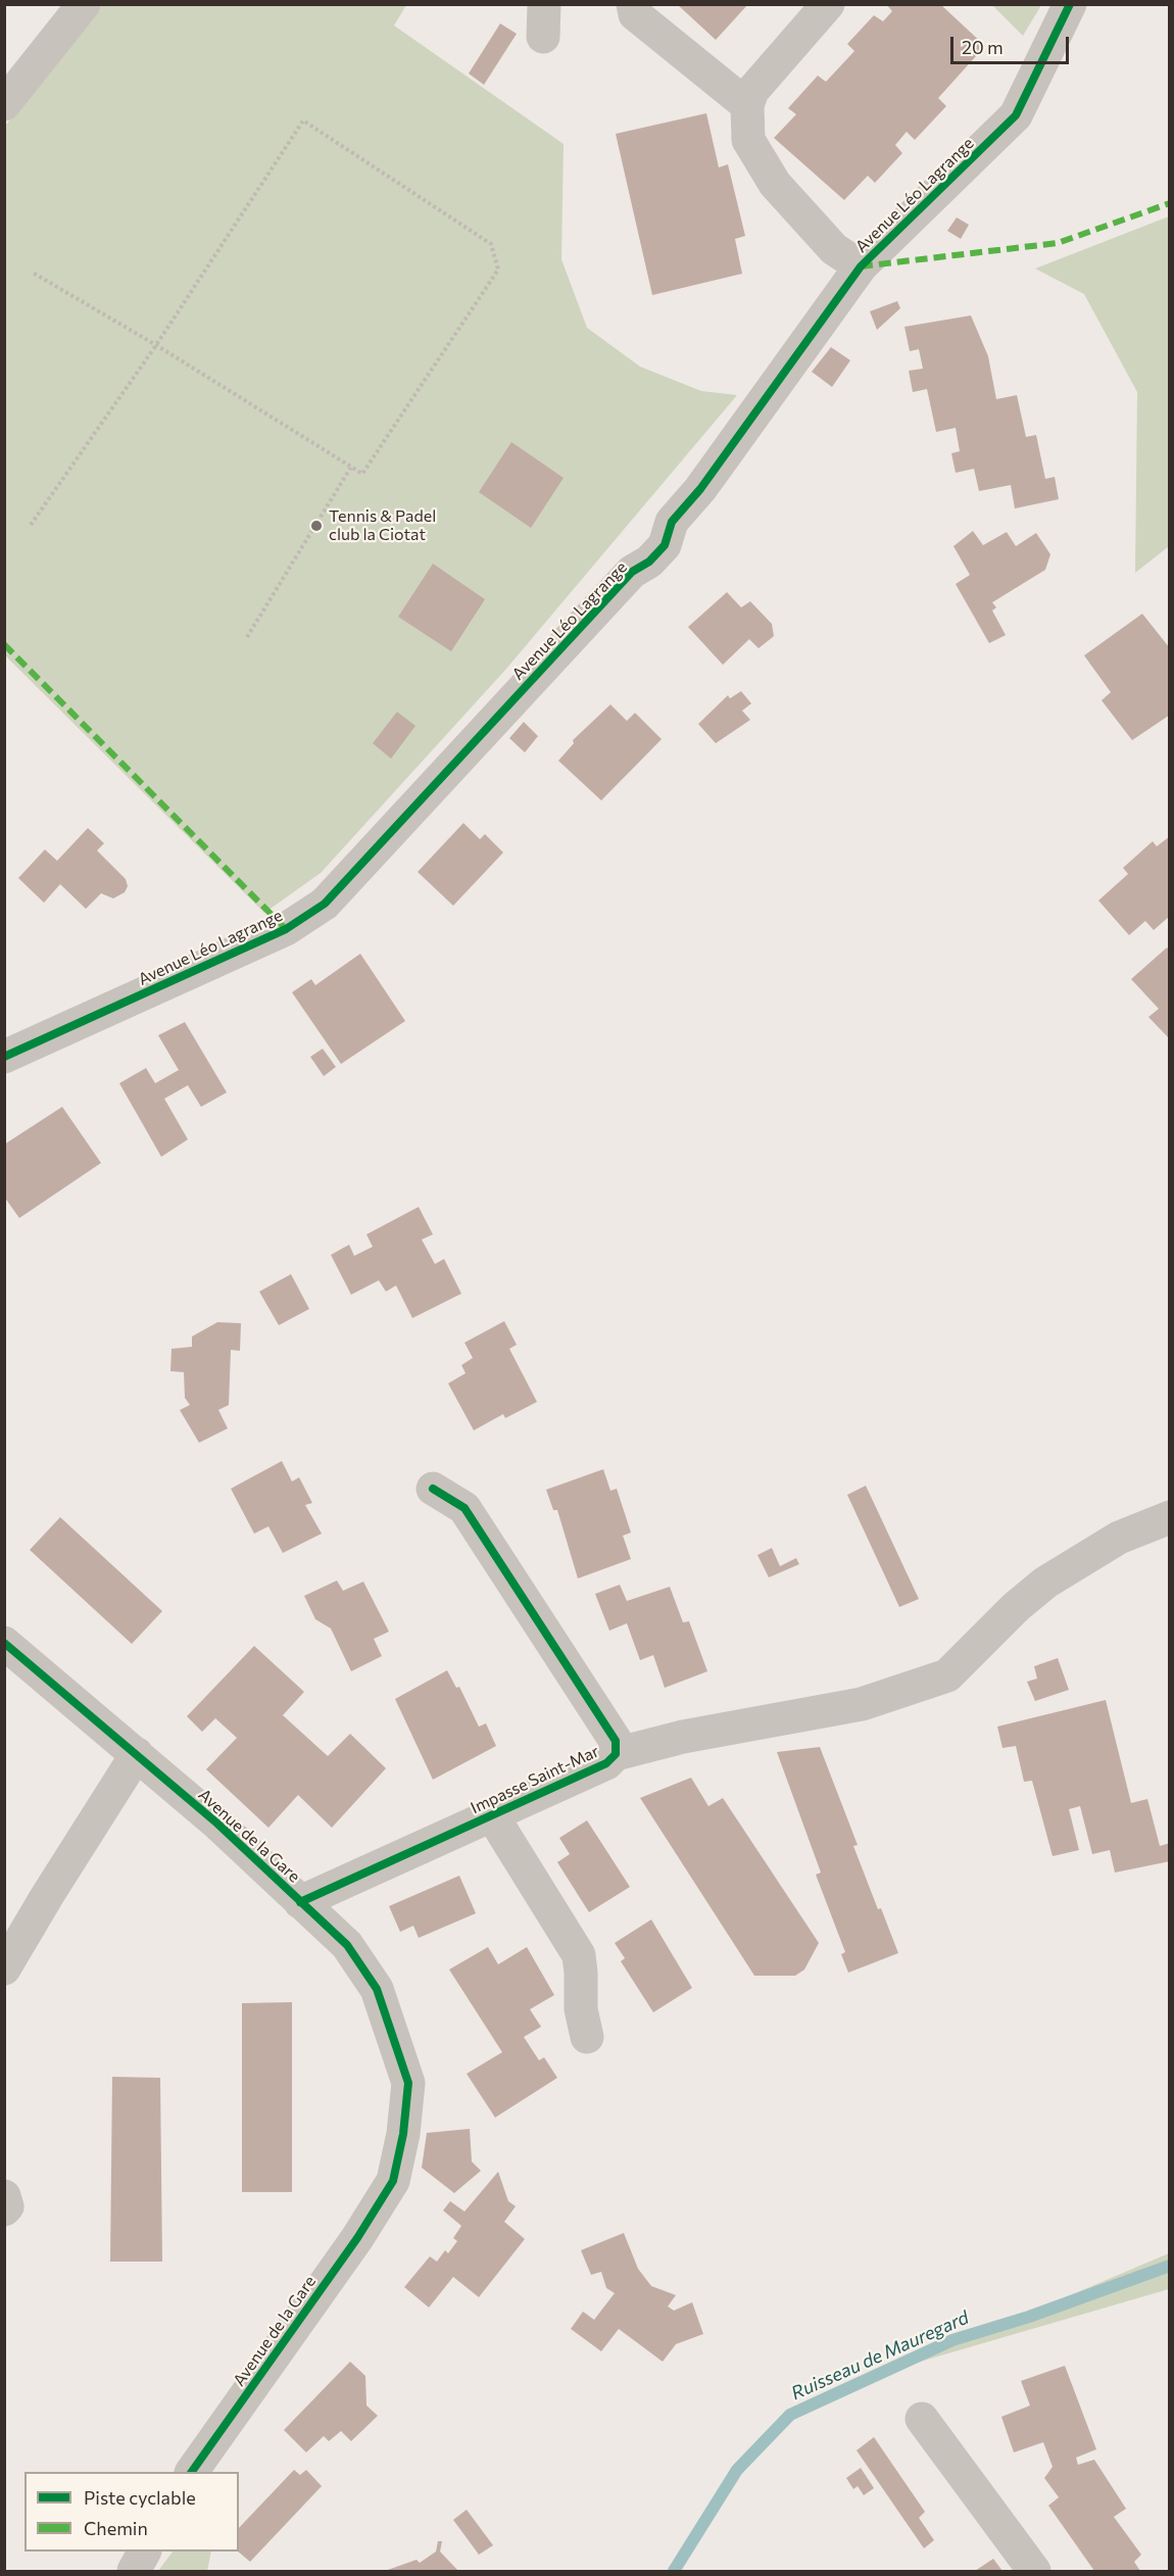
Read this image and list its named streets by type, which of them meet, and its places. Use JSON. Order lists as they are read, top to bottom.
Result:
{
  "streets": {
    "street": ["Avenue Léo Lagrange", "Impasse Saint-Mar", "Avenue de la Gare"]
  },
  "crossings": [
    ["Impasse Saint-Mar", "Avenue de la Gare"]
  ],
  "water": ["Ruisseau de Mauregard"],
  "places": ["Tennis & Padel club la Ciotat"],
  "legend": ["Piste cyclable", "Chemin"],
  "scale_bar": "20 m"
}
